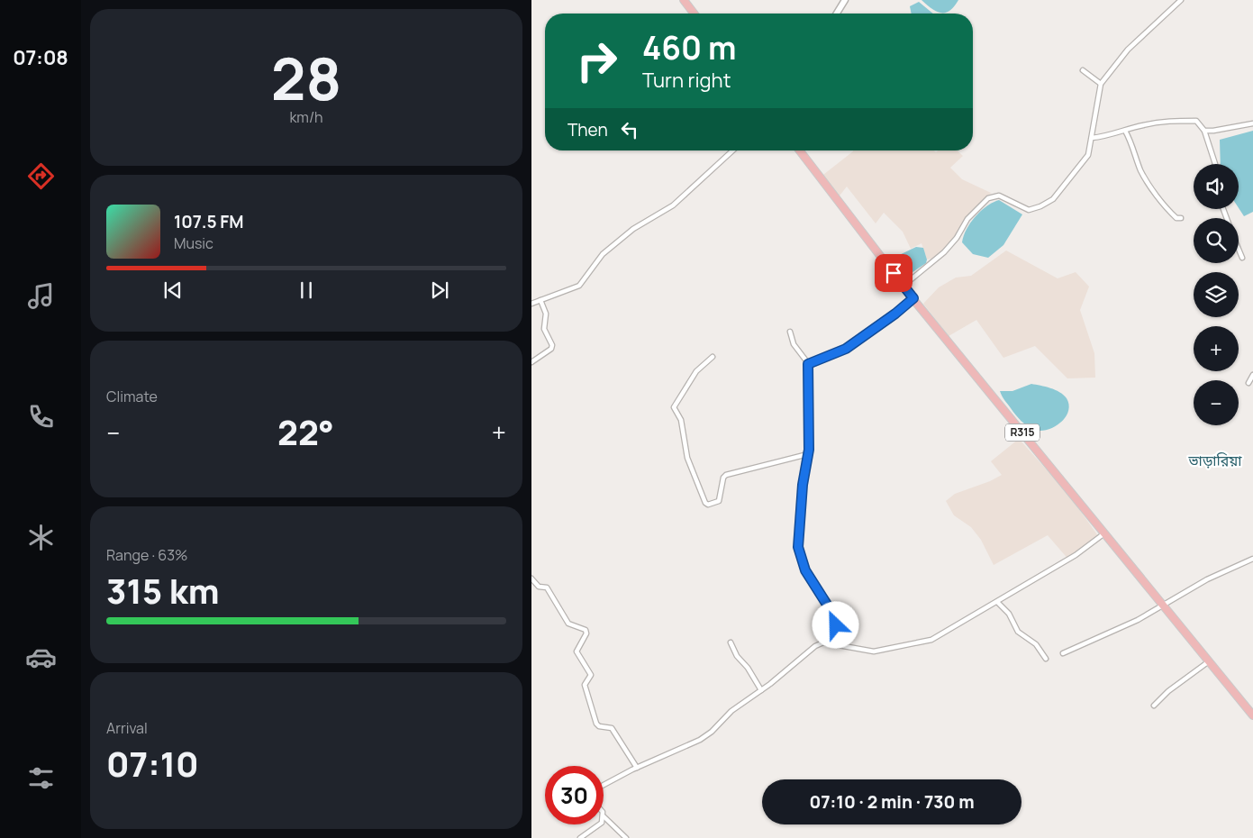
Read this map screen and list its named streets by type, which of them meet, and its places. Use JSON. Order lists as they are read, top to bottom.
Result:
{
  "streets": {
    "main road": ["R315"]
  },
  "districts": ["ভাড়ারিয়া"],
  "page": {
    "tabs": "07:08",
    "tile": [
      ["28", "km/h"],
      "Climate",
      ["Range · 63%", "315 km"],
      ["Arrival", "07:10"]
    ],
    "turn": ["460 m", "Turn right"],
    "then": "Then",
    "map_buttons": ["+", "−"],
    "song": ["107.5 FM", "Music"],
    "heat": ["−", "22°", "+"],
    "limit": "30",
    "trip": "07:10 · 2 min · 730 m"
  }
}
